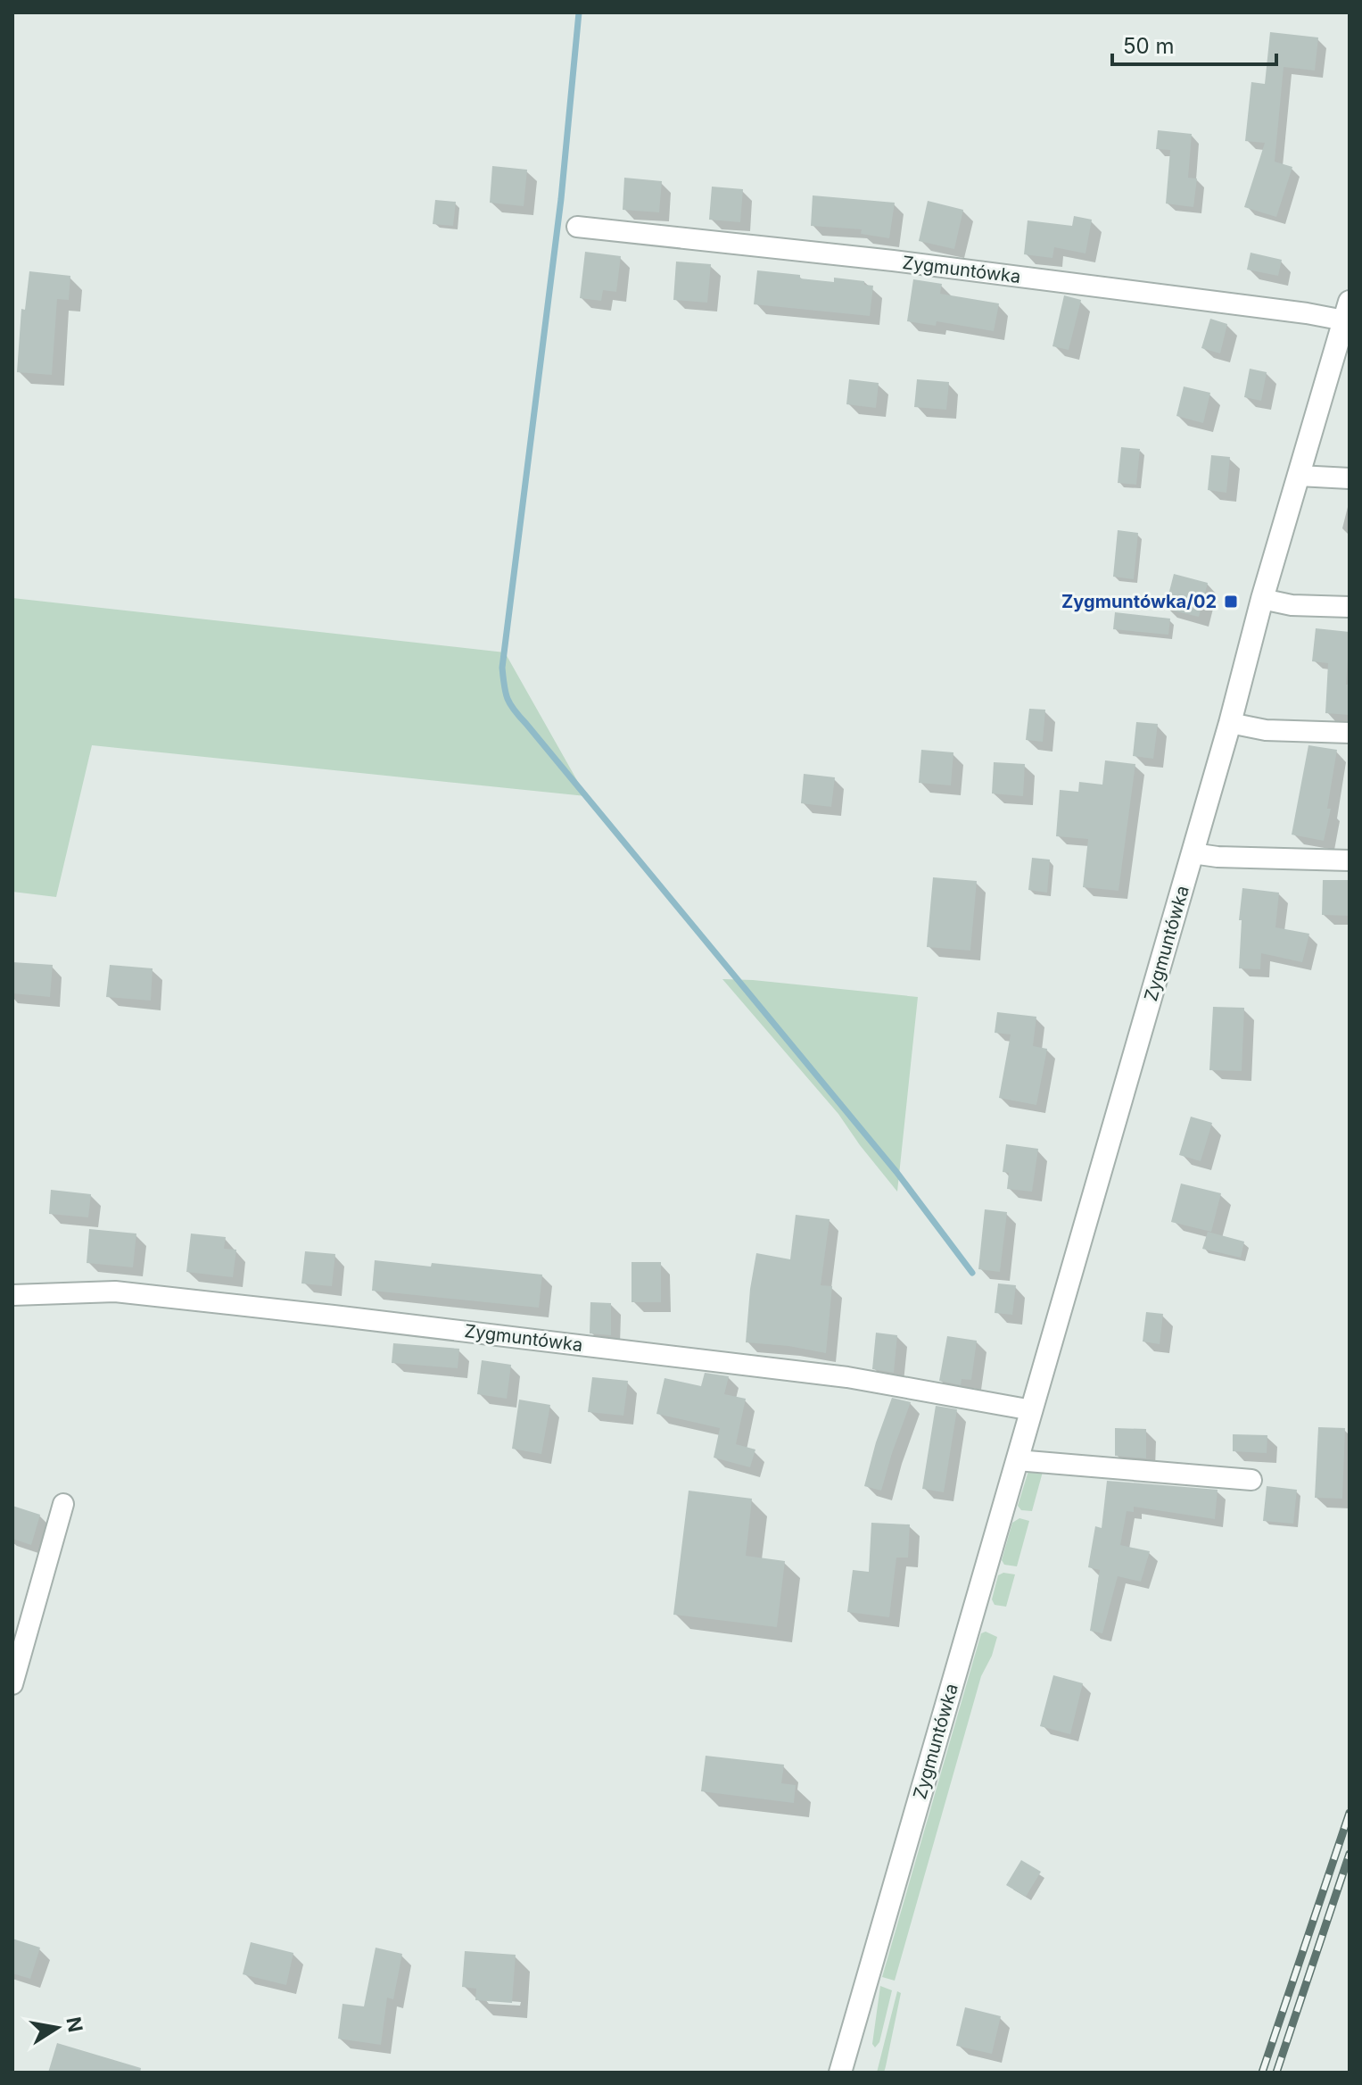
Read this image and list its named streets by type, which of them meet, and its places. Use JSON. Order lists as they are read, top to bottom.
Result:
{
  "streets": {
    "street": ["Zygmuntówka"]
  },
  "places": {
    "transit": ["Zygmuntówka/02"]
  },
  "scale_bar": "50 m",
  "north": "right"
}
